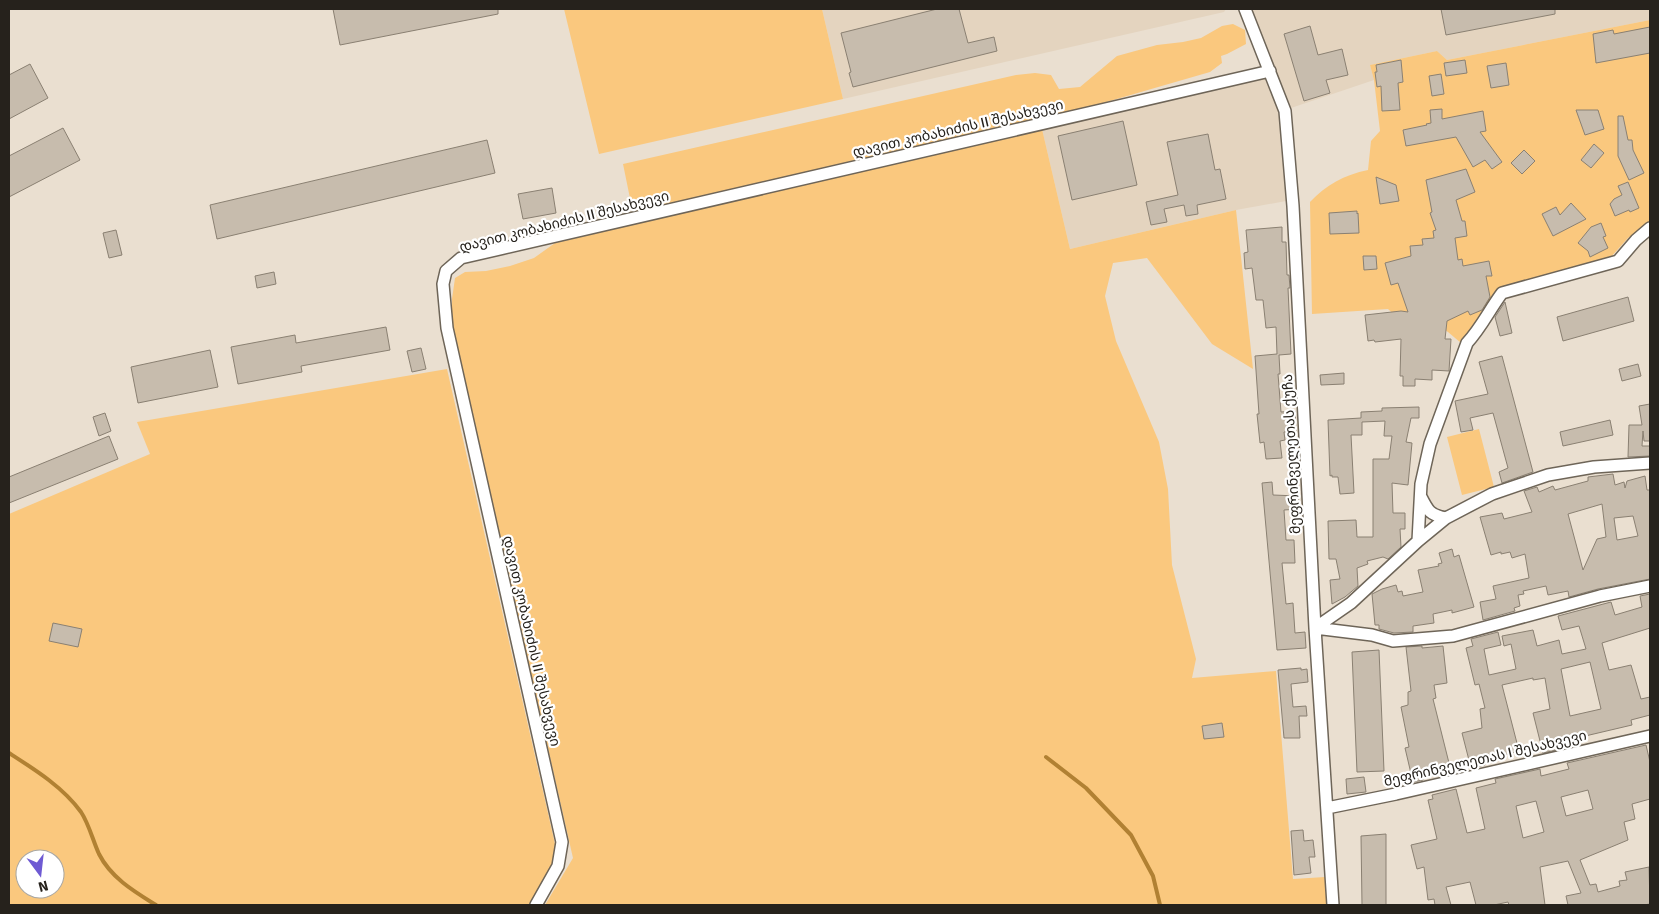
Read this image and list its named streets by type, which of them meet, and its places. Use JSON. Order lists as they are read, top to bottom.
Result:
{
  "streets": {
    "street": ["დავით კობახიძის II შესახვევი", "მეფრინველეთას ქუჩა", "მეფრინველეთას I შესახვევი"]
  },
  "crossings": [
    ["დავით კობახიძის II შესახვევი", "მეფრინველეთას ქუჩა"],
    ["მეფრინველეთას ქუჩა", "მეფრინველეთას I შესახვევი"]
  ],
  "north": "bottom"
}
